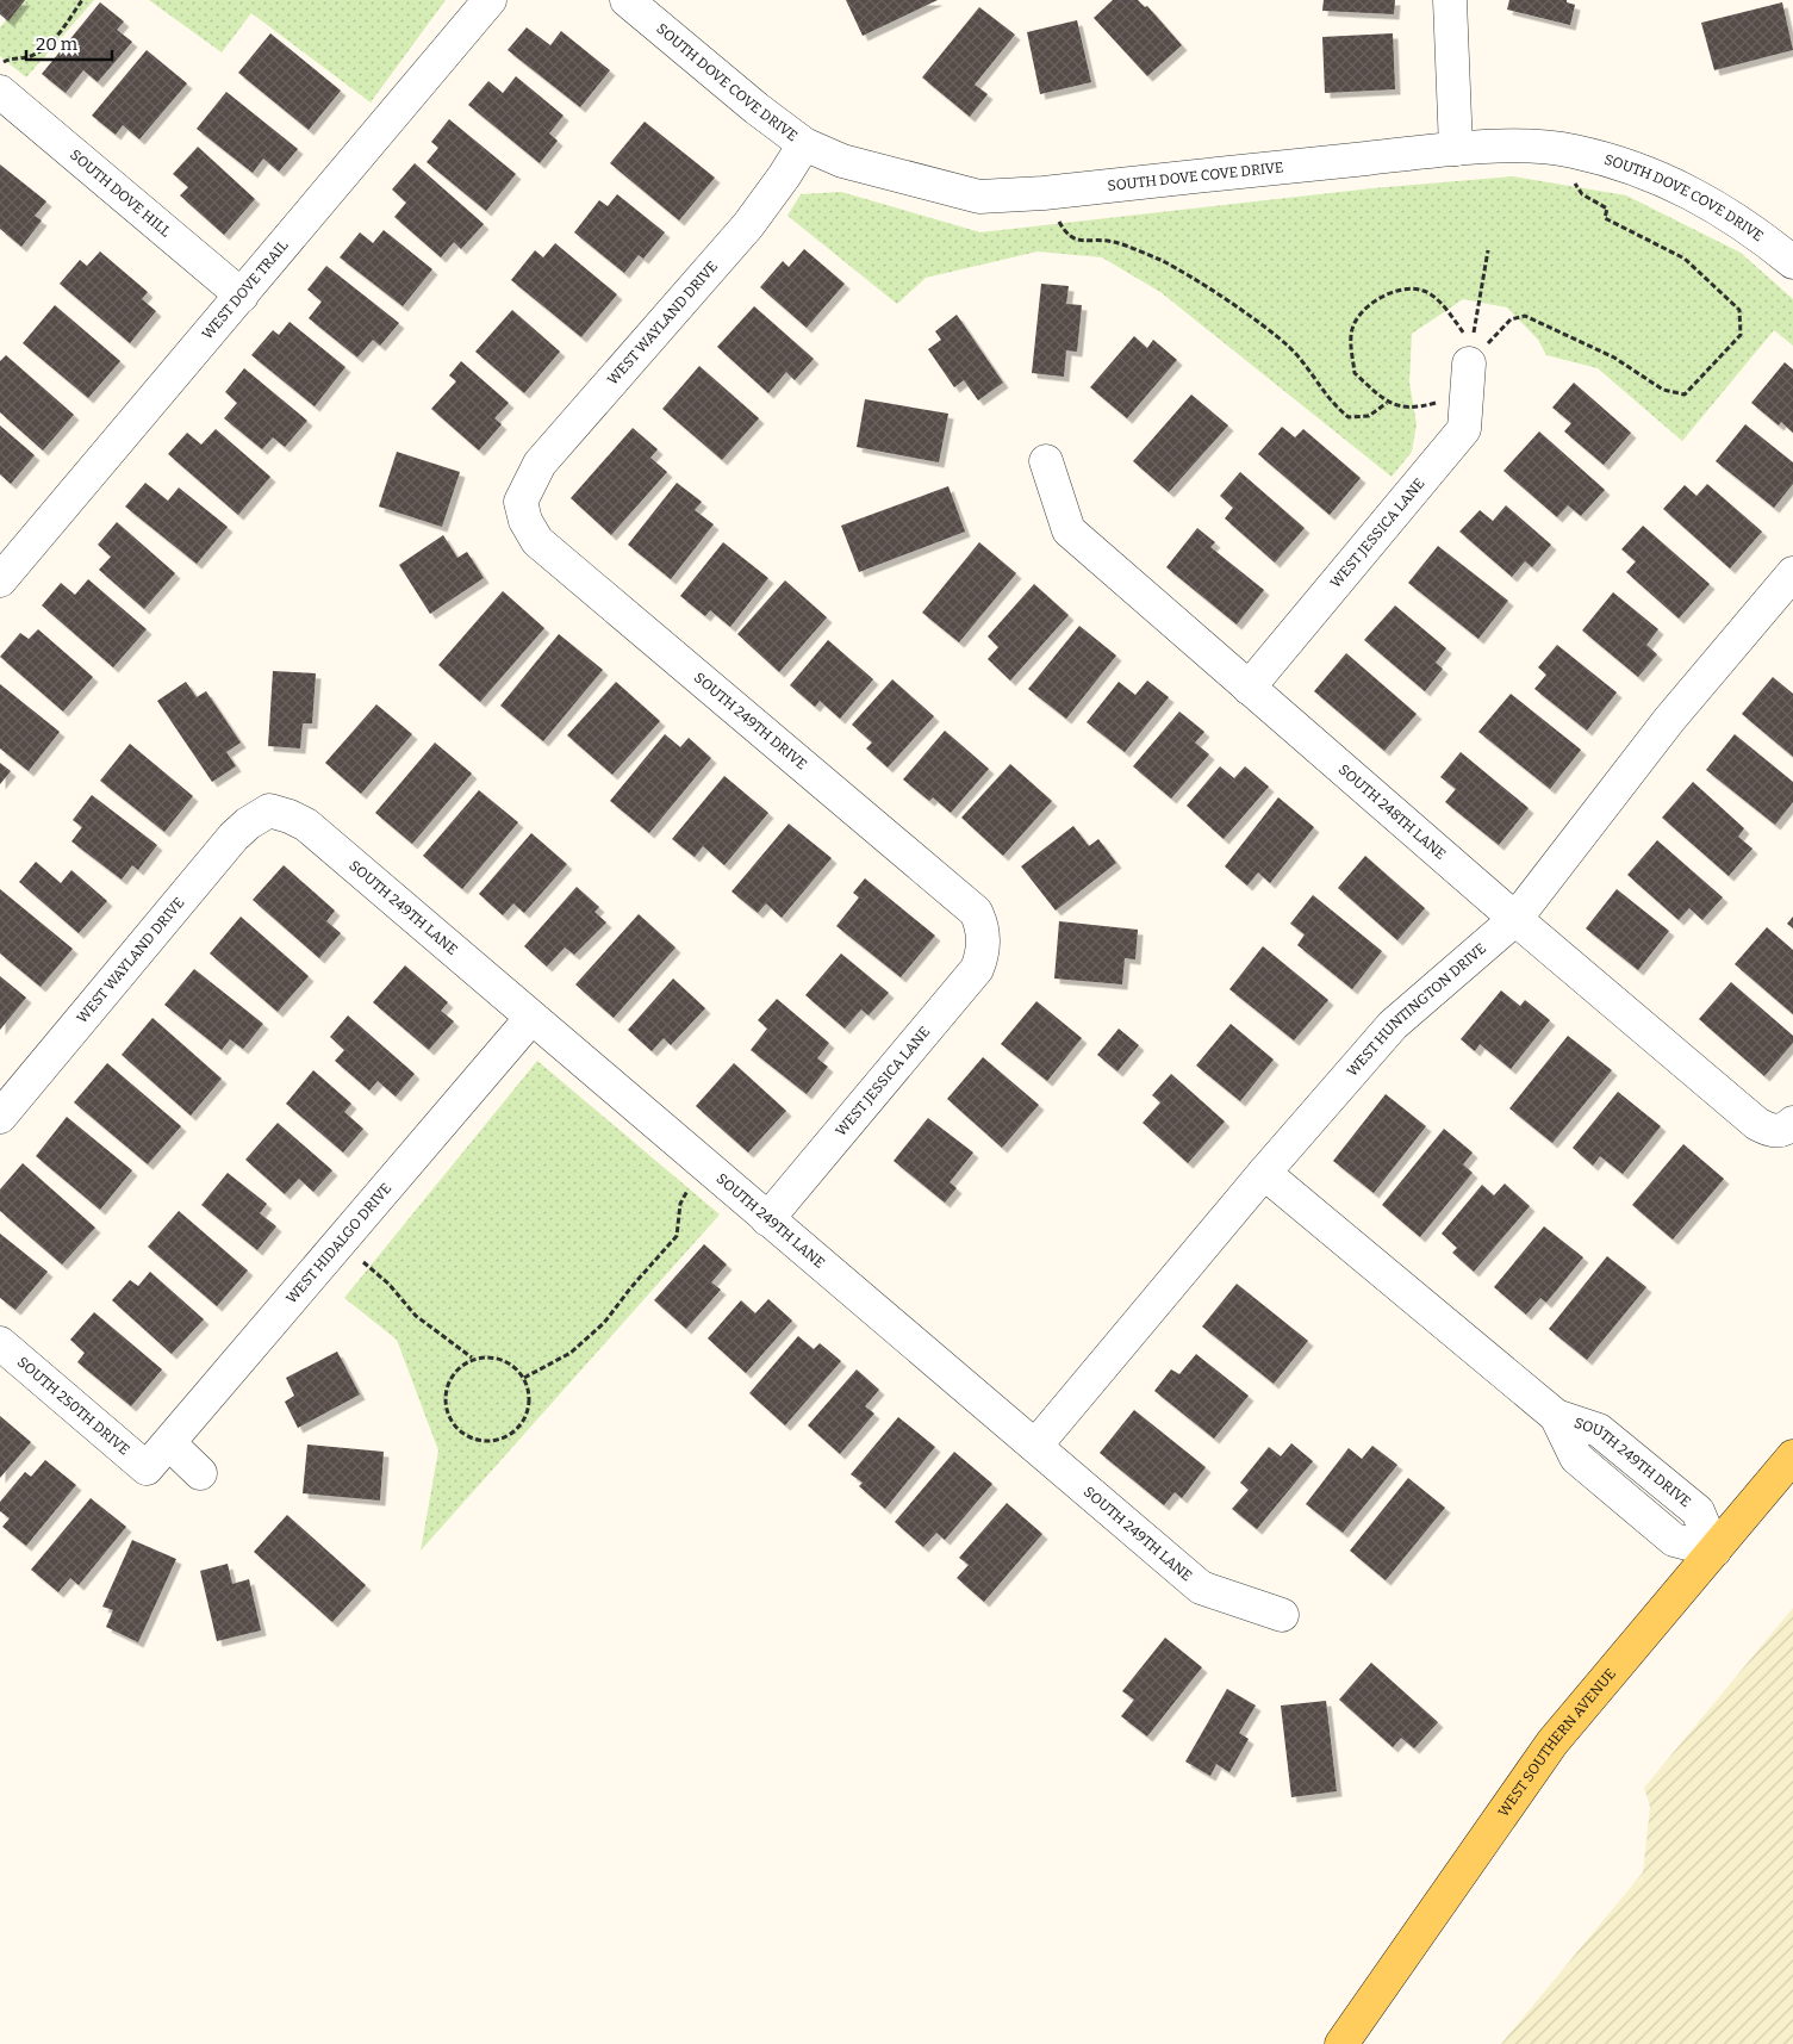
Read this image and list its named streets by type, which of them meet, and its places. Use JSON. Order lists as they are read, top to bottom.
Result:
{
  "streets": {
    "main road": ["WEST SOUTHERN AVENUE"],
    "street": [
      "SOUTH DOVE COVE DRIVE",
      "SOUTH DOVE HILL",
      "WEST DOVE TRAIL",
      "WEST WAYLAND DRIVE",
      "WEST JESSICA LANE",
      "SOUTH 249TH DRIVE",
      "SOUTH 248TH LANE",
      "SOUTH 249TH LANE",
      "WEST HUNTINGTON DRIVE",
      "WEST HIDALGO DRIVE",
      "SOUTH 250TH DRIVE"
    ]
  },
  "crossings": [
    ["SOUTH DOVE COVE DRIVE", "WEST WAYLAND DRIVE"],
    ["SOUTH DOVE HILL", "WEST DOVE TRAIL"],
    ["WEST WAYLAND DRIVE", "SOUTH 249TH DRIVE"],
    ["WEST WAYLAND DRIVE", "SOUTH 249TH LANE"],
    ["WEST JESSICA LANE", "SOUTH 249TH DRIVE"],
    ["WEST JESSICA LANE", "SOUTH 248TH LANE"],
    ["WEST JESSICA LANE", "SOUTH 249TH LANE"],
    ["SOUTH 249TH DRIVE", "WEST HUNTINGTON DRIVE"],
    ["SOUTH 249TH DRIVE", "WEST SOUTHERN AVENUE"],
    ["SOUTH 248TH LANE", "WEST HUNTINGTON DRIVE"],
    ["SOUTH 249TH LANE", "WEST HUNTINGTON DRIVE"],
    ["SOUTH 249TH LANE", "WEST HIDALGO DRIVE"],
    ["WEST HIDALGO DRIVE", "SOUTH 250TH DRIVE"]
  ],
  "scale_bar": "20 m"
}
